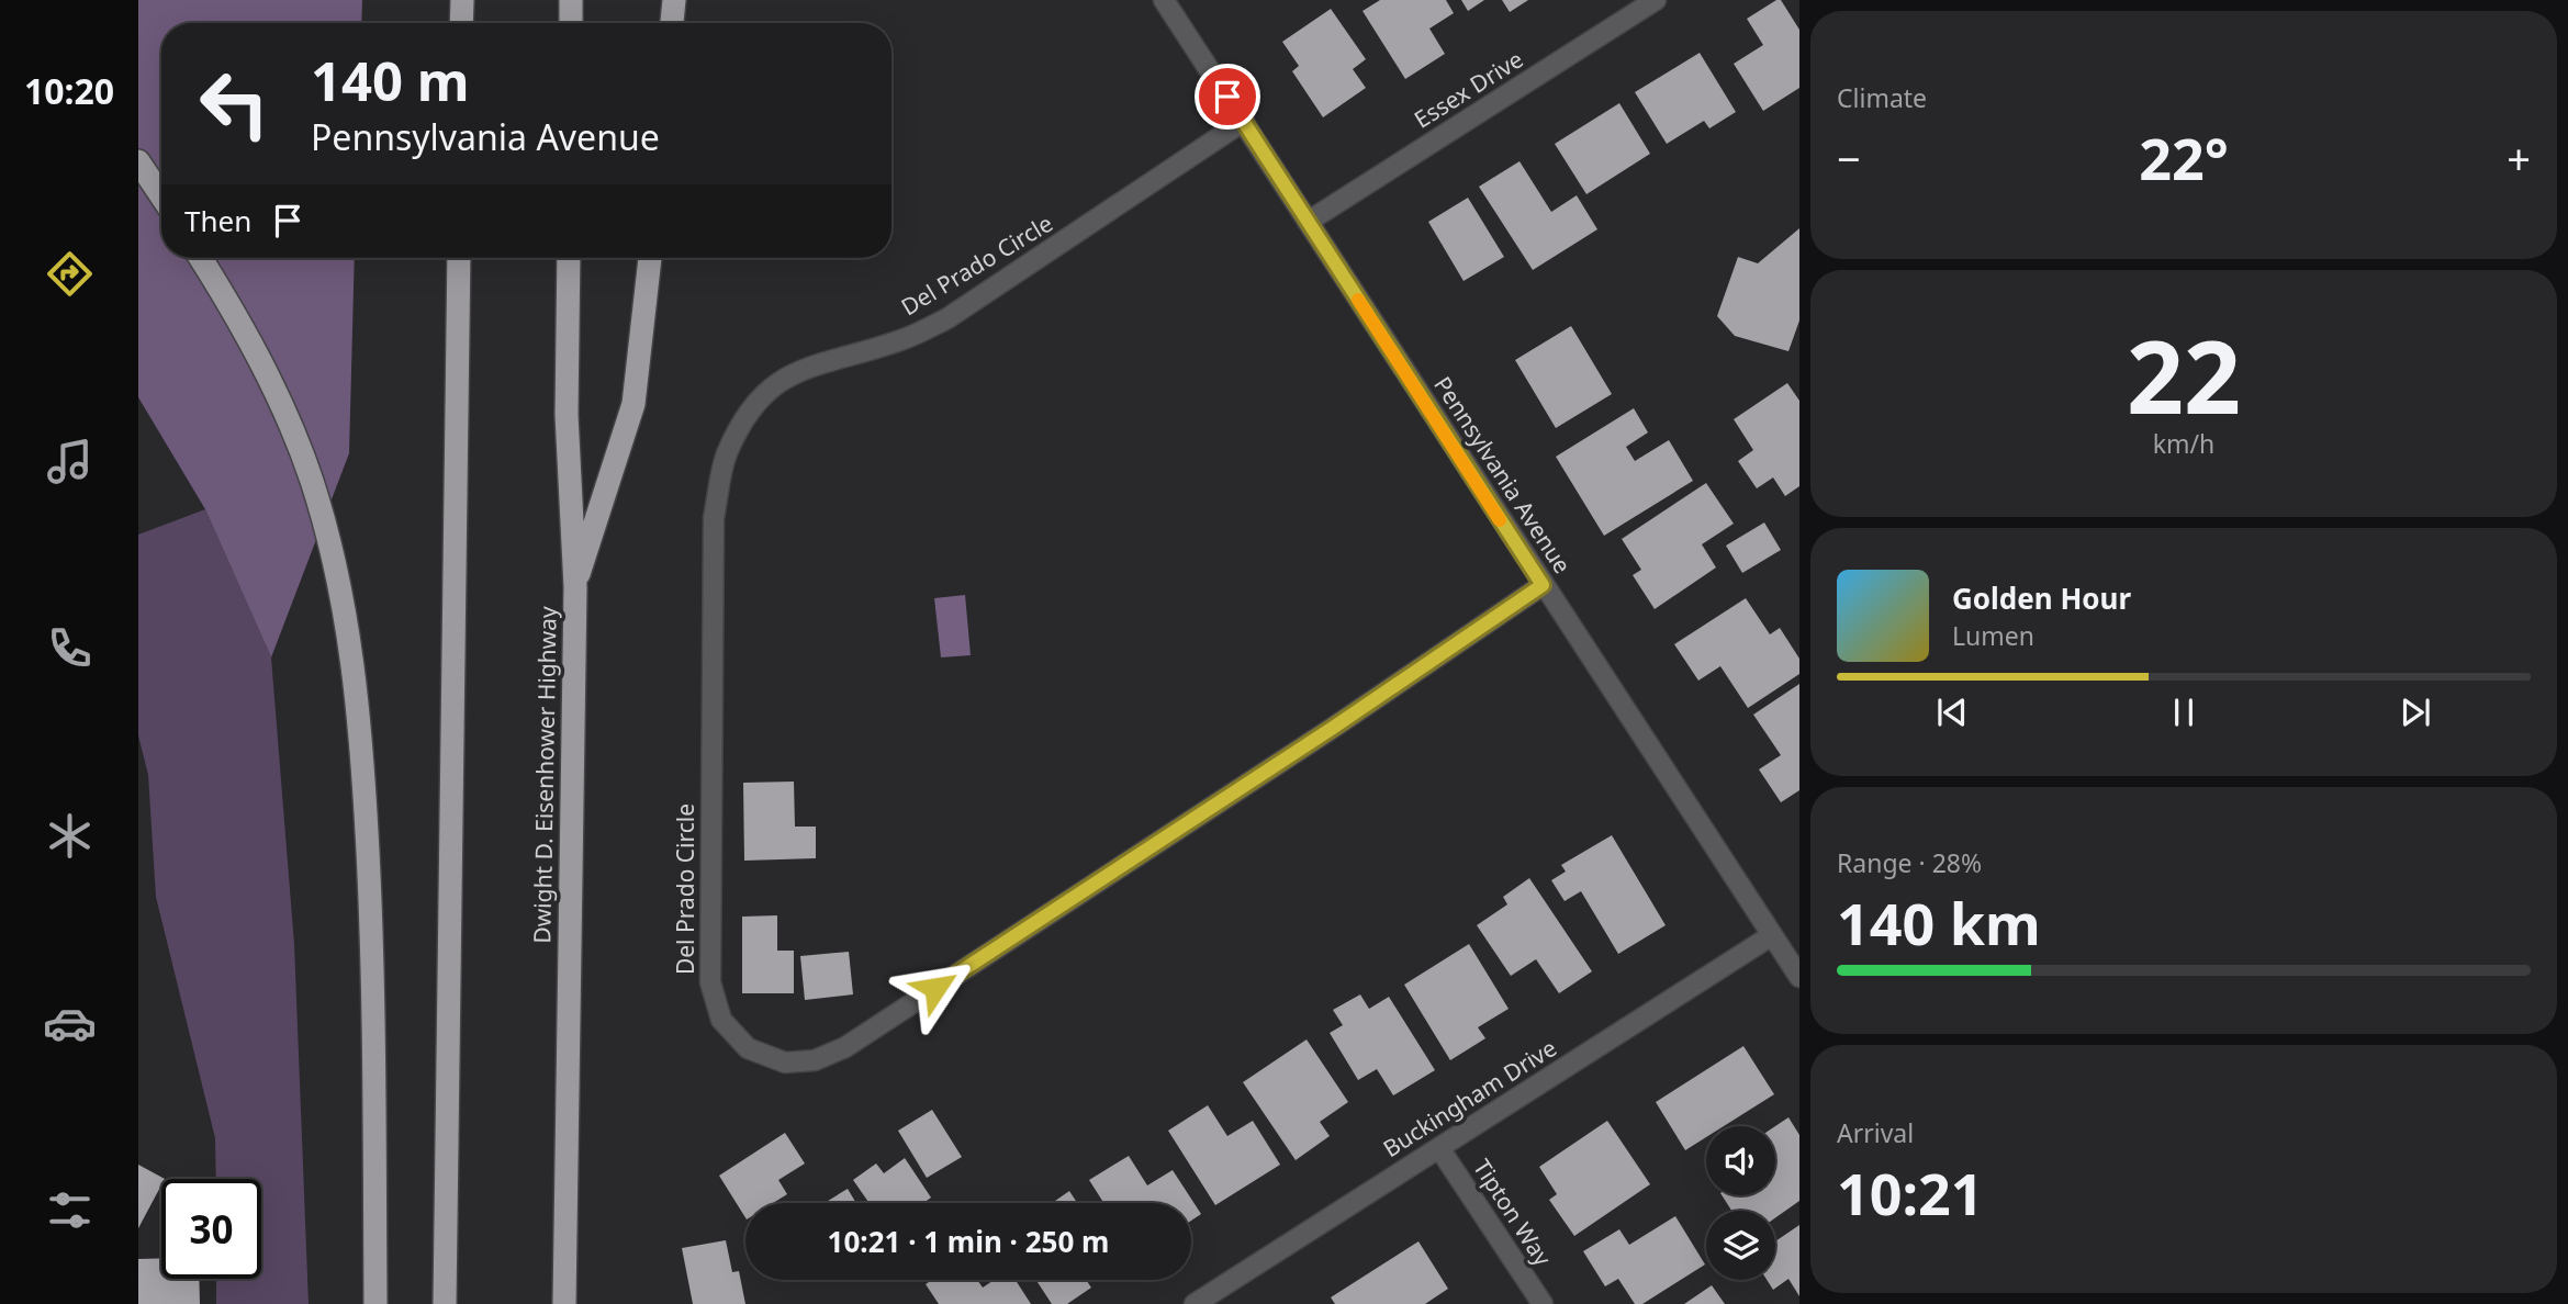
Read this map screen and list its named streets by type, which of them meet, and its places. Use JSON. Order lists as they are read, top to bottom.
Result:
{
  "streets": {
    "highway": ["Dwight D. Eisenhower Highway"],
    "street": [
      "Essex Drive",
      "Del Prado Circle",
      "Pennsylvania Avenue",
      "Buckingham Drive",
      "Tipton Way"
    ]
  },
  "crossings": [
    ["Essex Drive", "Pennsylvania Avenue"],
    ["Del Prado Circle", "Pennsylvania Avenue"],
    ["Pennsylvania Avenue", "Buckingham Drive"],
    ["Buckingham Drive", "Tipton Way"]
  ],
  "page": {
    "tabs": "10:20",
    "tile": [
      "Climate",
      ["22", "km/h"],
      ["Range · 28%", "140 km"],
      ["Arrival", "10:21"]
    ],
    "turn": ["140 m", "Pennsylvania Avenue"],
    "heat": ["−", "22°", "+"],
    "then": "Then",
    "song": ["Golden Hour", "Lumen"],
    "limit": "30",
    "trip": "10:21 · 1 min · 250 m"
  }
}
